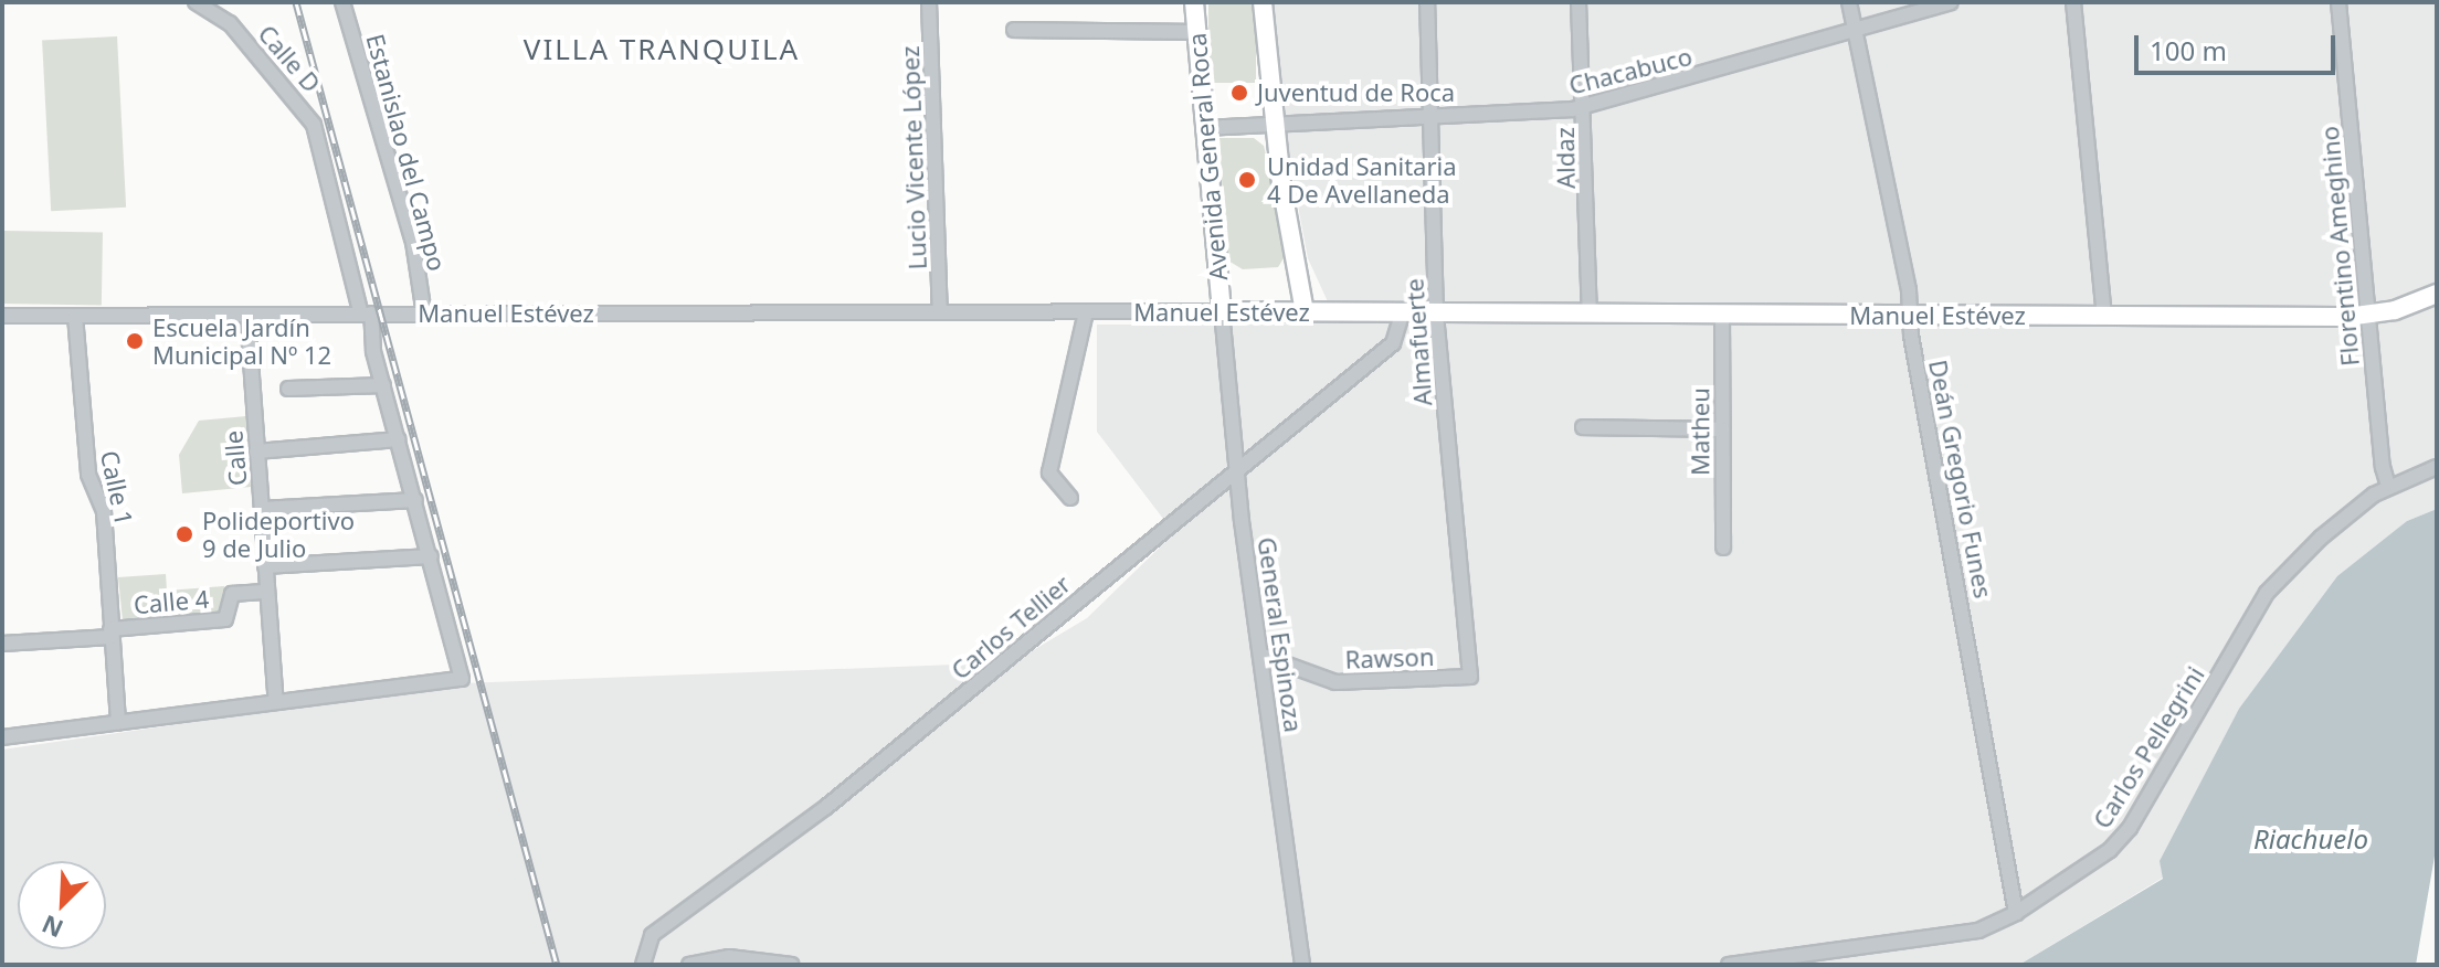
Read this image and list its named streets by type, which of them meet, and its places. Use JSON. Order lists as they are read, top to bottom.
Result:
{
  "streets": {
    "main road": ["Avenida General Roca", "Manuel Estévez"],
    "street": [
      "Calle D",
      "Chacabuco",
      "Estanislao del Campo",
      "Lucio Vicente López",
      "Aldaz",
      "Florentino Ameghino",
      "Almafuerte",
      "Matheu",
      "Calle",
      "Deán Gregorio Funes",
      "Calle 1",
      "Calle 4",
      "Carlos Tellier",
      "General Espinoza",
      "Rawson",
      "Carlos Pellegrini"
    ]
  },
  "crossings": [
    ["Calle D", "Manuel Estévez"],
    ["Calle D", "Calle"],
    ["Chacabuco", "Avenida General Roca"],
    ["Chacabuco", "Aldaz"],
    ["Chacabuco", "Almafuerte"],
    ["Chacabuco", "Deán Gregorio Funes"],
    ["Estanislao del Campo", "Manuel Estévez"],
    ["Avenida General Roca", "Manuel Estévez"],
    ["Avenida General Roca", "General Espinoza"],
    ["Lucio Vicente López", "Manuel Estévez"],
    ["Aldaz", "Manuel Estévez"],
    ["Florentino Ameghino", "Manuel Estévez"],
    ["Florentino Ameghino", "Carlos Pellegrini"],
    ["Manuel Estévez", "Almafuerte"],
    ["Manuel Estévez", "Matheu"],
    ["Manuel Estévez", "Calle"],
    ["Manuel Estévez", "Deán Gregorio Funes"],
    ["Manuel Estévez", "Calle 1"],
    ["Manuel Estévez", "Carlos Tellier"],
    ["Manuel Estévez", "General Espinoza"],
    ["Almafuerte", "Rawson"],
    ["Calle", "Calle 4"],
    ["Deán Gregorio Funes", "Carlos Pellegrini"],
    ["Calle 1", "Calle 4"],
    ["Carlos Tellier", "General Espinoza"],
    ["General Espinoza", "Rawson"]
  ],
  "districts": ["VILLA TRANQUILA"],
  "water": ["Riachuelo"],
  "places": [
    "Juventud de Roca",
    "Unidad Sanitaria 4 De Avellaneda",
    "Escuela Jardín Municipal Nº 12",
    "Polideportivo 9 de Julio"
  ],
  "scale_bar": "100 m",
  "north": "bottom left"
}
